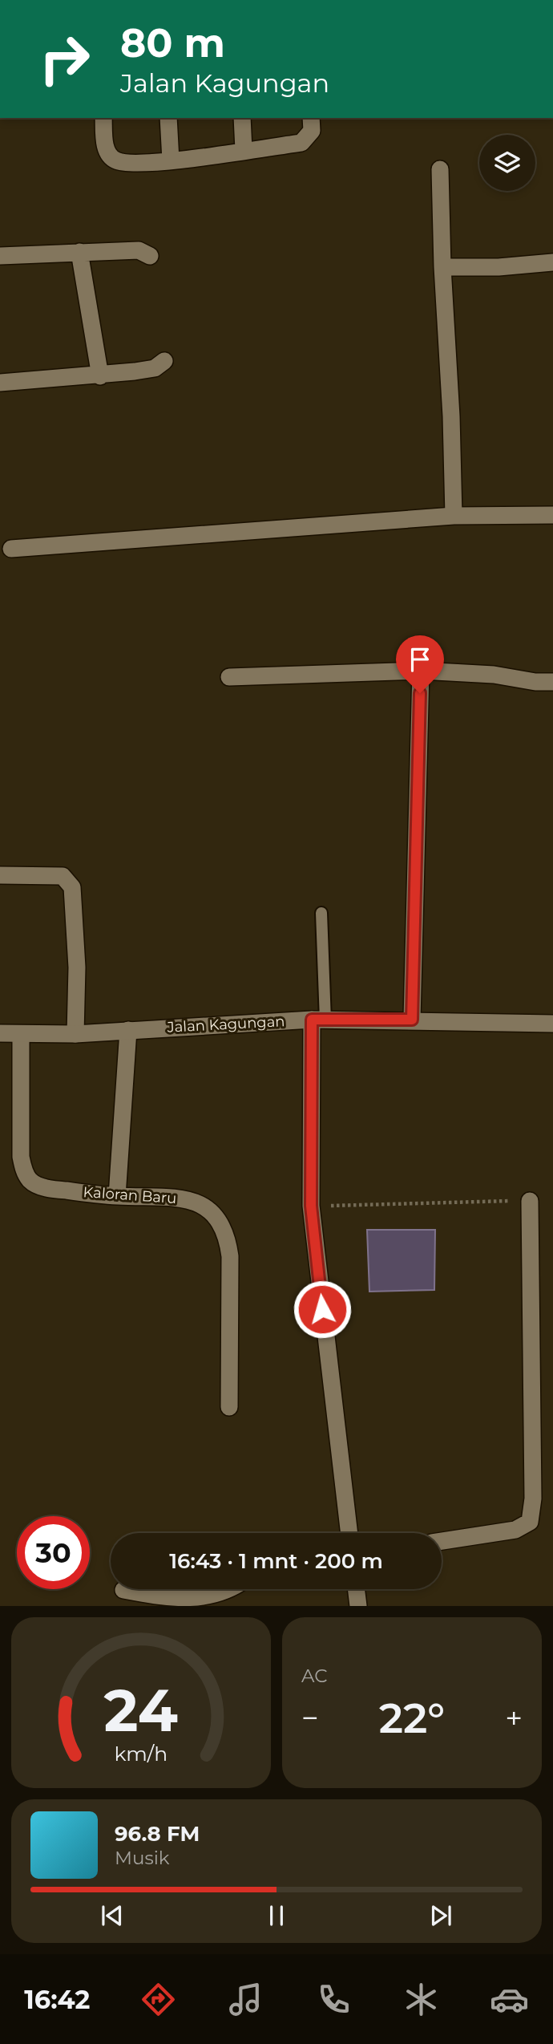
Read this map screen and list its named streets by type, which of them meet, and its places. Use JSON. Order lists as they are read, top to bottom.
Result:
{
  "streets": {
    "street": ["Jalan Kagungan", "Kaloran Baru"]
  },
  "crossings": [
    ["Jalan Kagungan", "Kaloran Baru"]
  ],
  "page": {
    "turn": ["80 m", "Jalan Kagungan"],
    "limit": "30",
    "trip": "16:43 · 1 mnt · 200 m",
    "tile": "AC",
    "heat": ["−", "22°", "+"],
    "song": ["96.8 FM", "Musik"],
    "tabs": "16:42",
    "gauge": ["24", "km/h"]
  }
}
